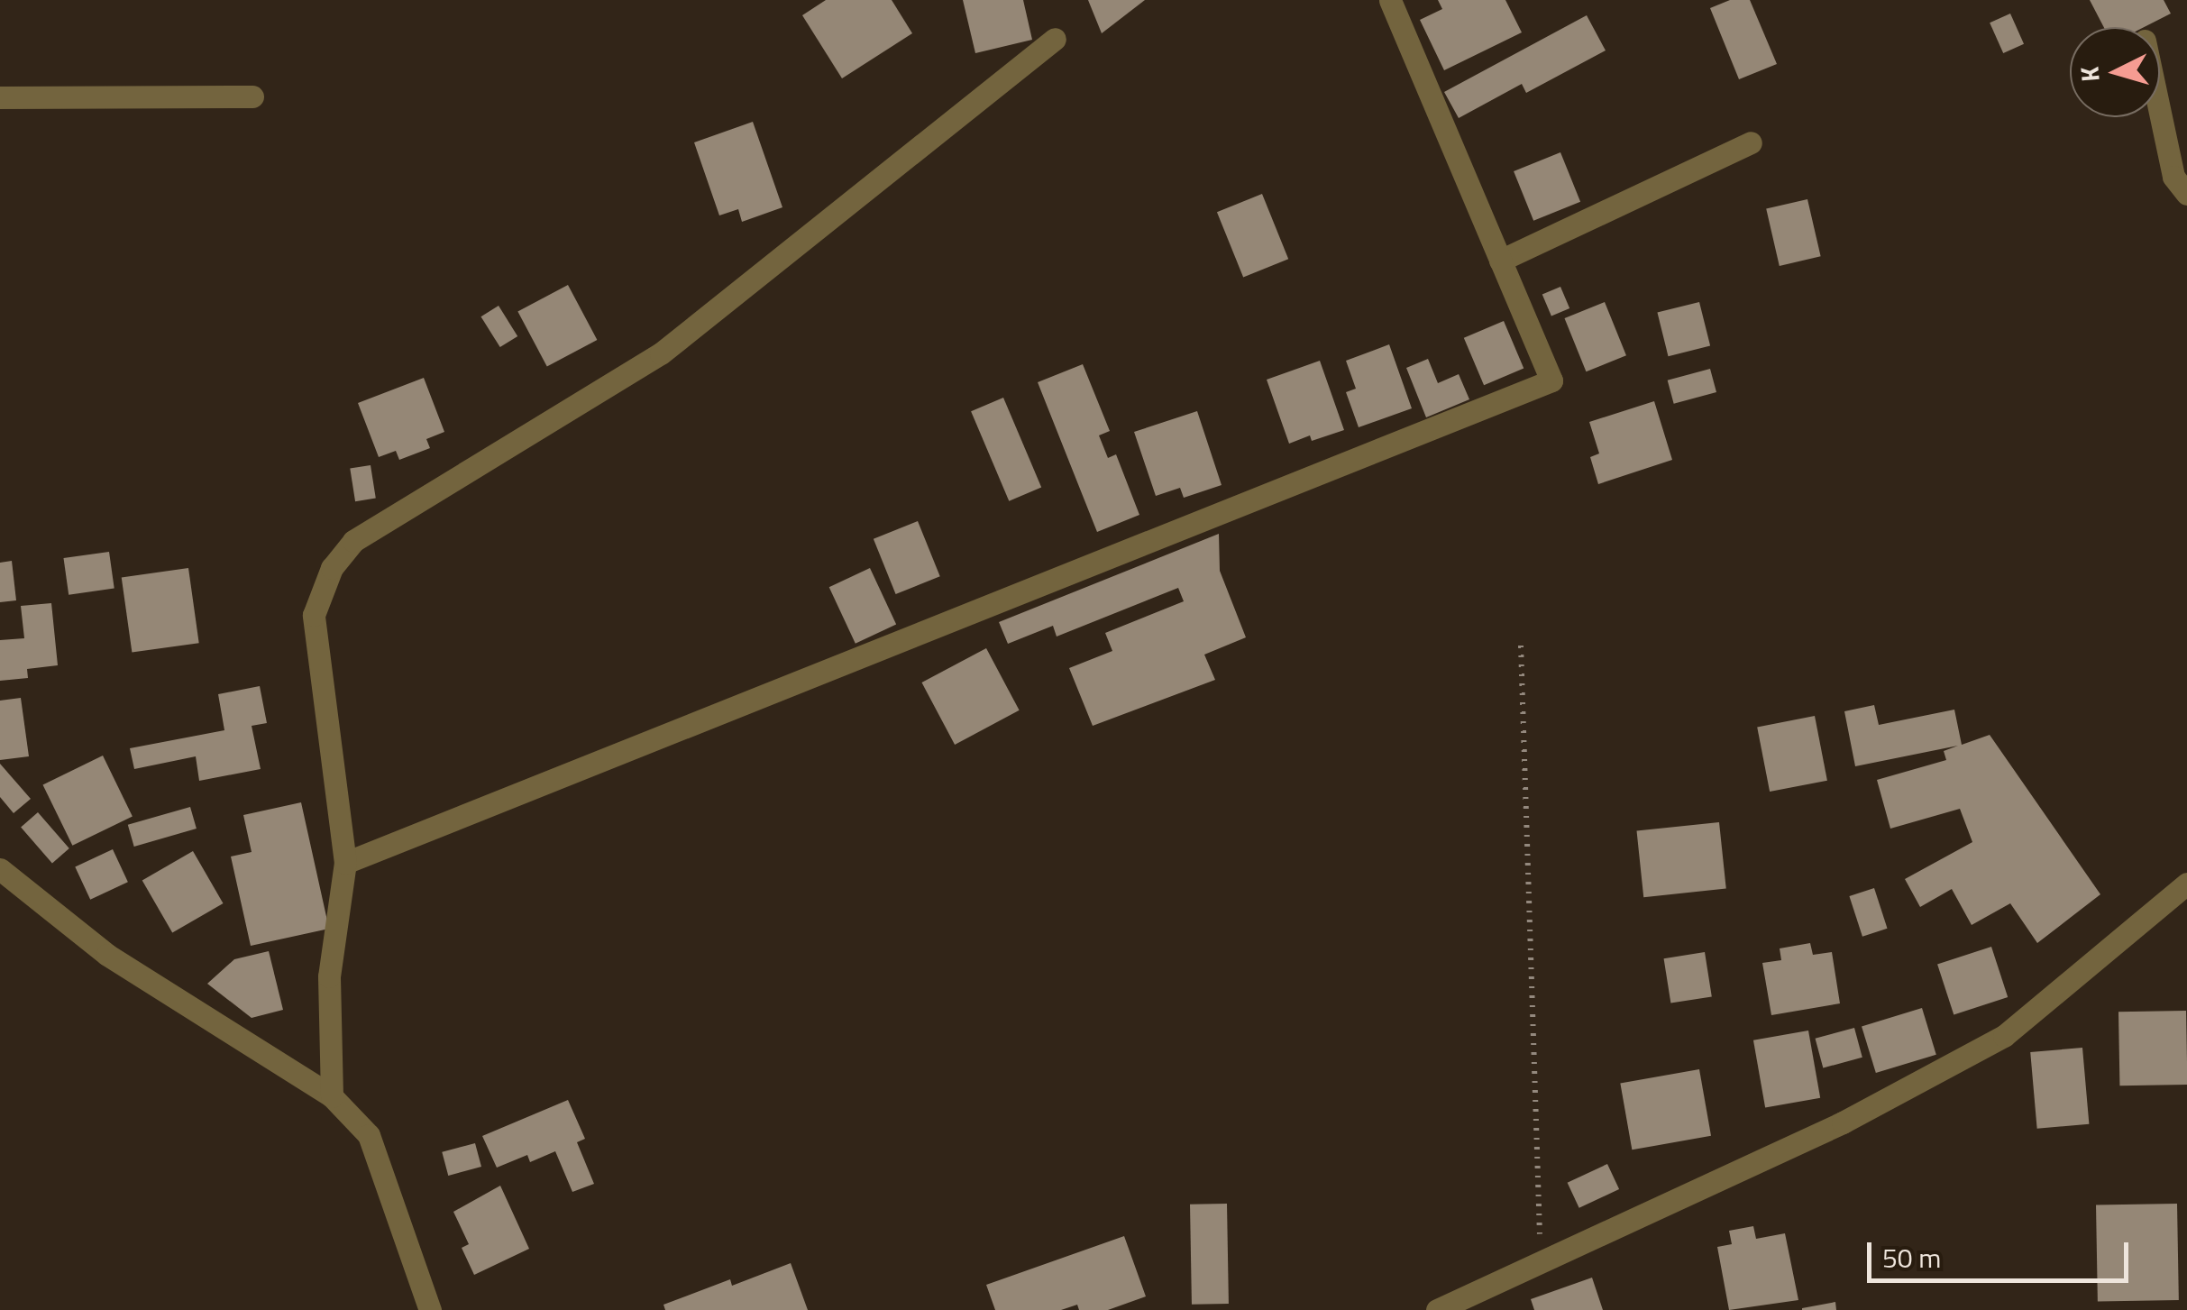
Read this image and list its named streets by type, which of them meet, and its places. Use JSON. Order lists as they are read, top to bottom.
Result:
{
  "scale_bar": "50 m",
  "north": "left"
}
